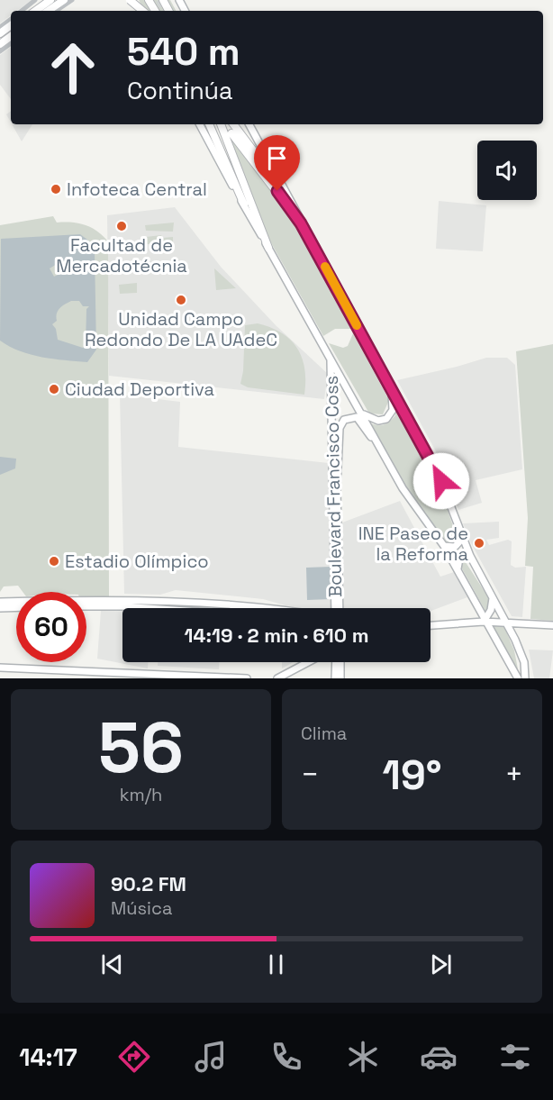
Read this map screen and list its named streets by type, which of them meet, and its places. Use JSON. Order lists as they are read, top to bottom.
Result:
{
  "streets": {
    "main road": ["Boulevard Francisco Coss"]
  },
  "places": [
    "Infoteca Central",
    "Facultad de Mercadotécnia",
    "Unidad Campo Redondo De LA UAdeC",
    "Ciudad Deportiva",
    "INE Paseo de la Reforma",
    "Estadio Olímpico"
  ],
  "page": {
    "turn": ["540 m", "Continúa"],
    "limit": "60",
    "trip": "14:19 · 2 min · 610 m",
    "tile": [
      ["56", "km/h"],
      "Clima"
    ],
    "heat": ["−", "19°", "+"],
    "song": ["90.2 FM", "Música"],
    "tabs": "14:17"
  }
}
